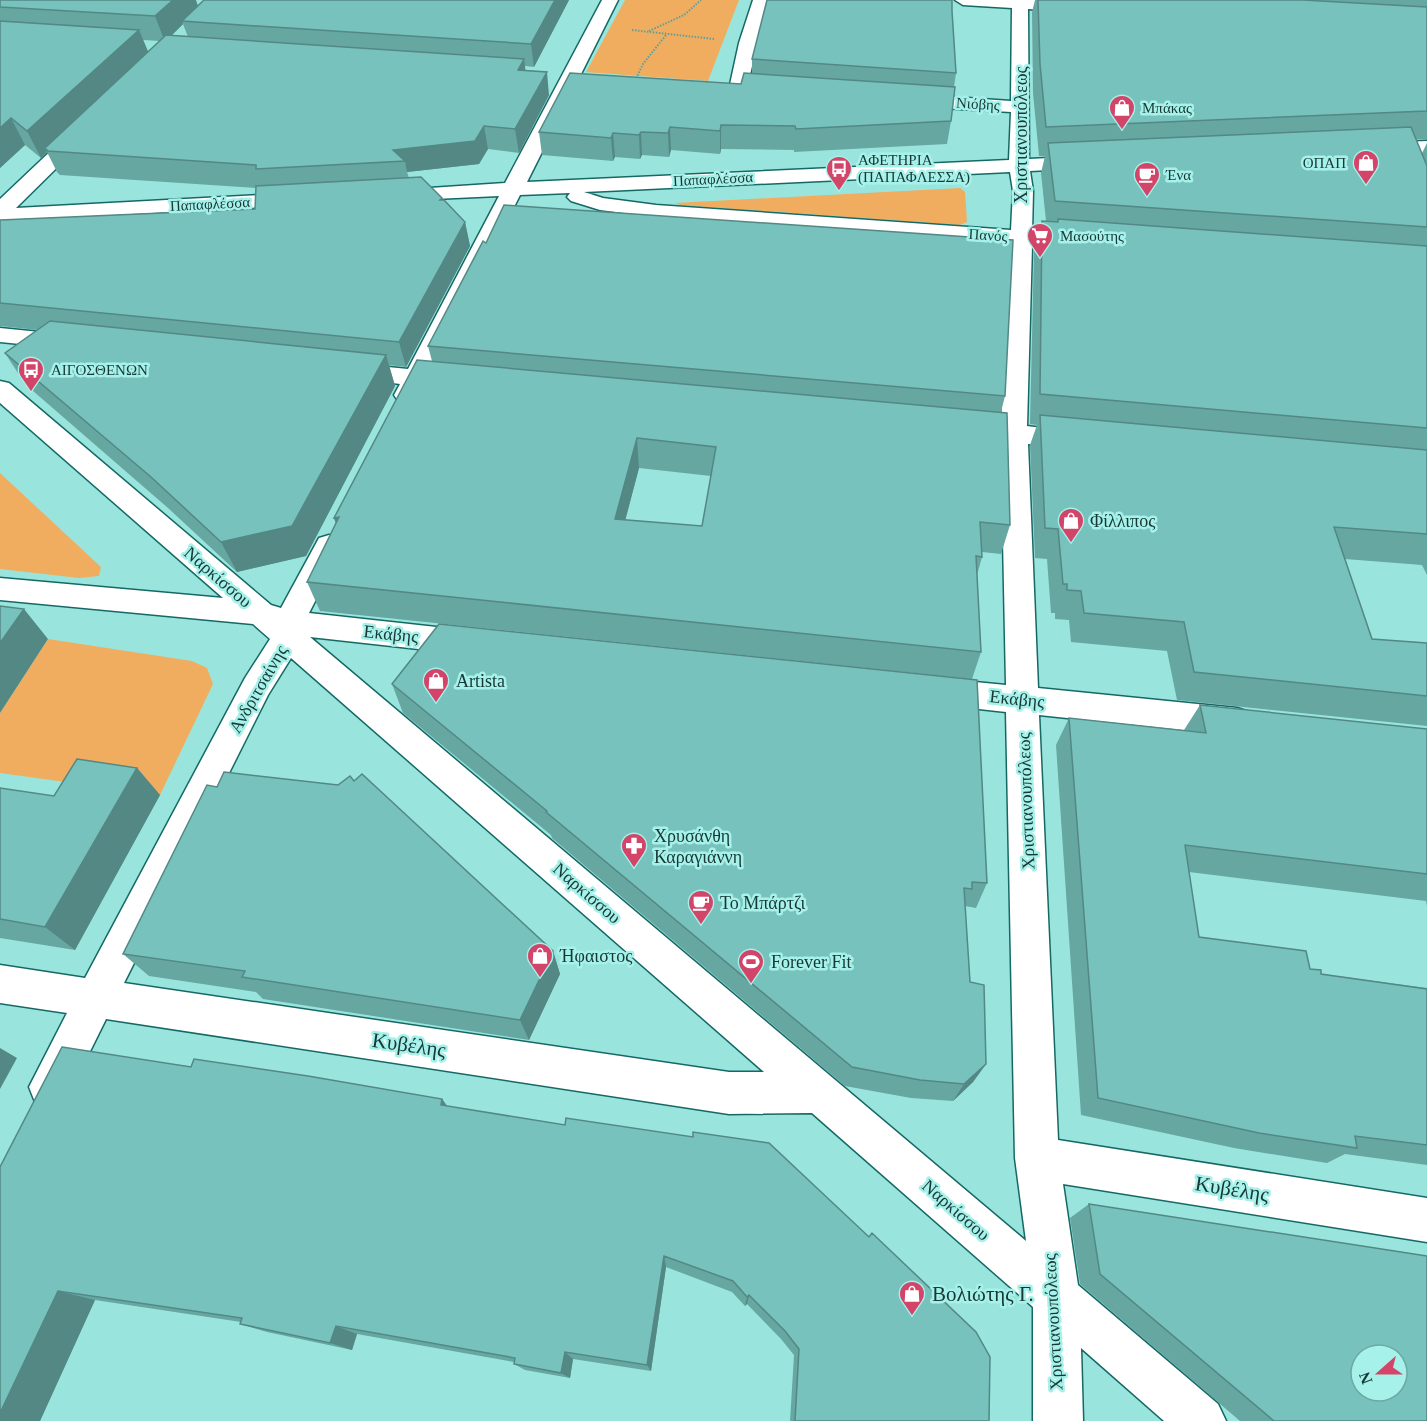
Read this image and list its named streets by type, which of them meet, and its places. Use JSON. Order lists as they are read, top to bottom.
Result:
{
  "streets": {
    "street": [
      "Νιόβης",
      "Χριστιανουπόλεως",
      "Παπαφλέσσα",
      "Πανός",
      "Ναρκίσσου",
      "Εκάβης",
      "Ανδριτσαίνης",
      "Κυβέλης"
    ]
  },
  "crossings": [
    ["Νιόβης", "Χριστιανουπόλεως"],
    ["Χριστιανουπόλεως", "Παπαφλέσσα"],
    ["Χριστιανουπόλεως", "Πανός"],
    ["Χριστιανουπόλεως", "Ναρκίσσου"],
    ["Χριστιανουπόλεως", "Εκάβης"],
    ["Χριστιανουπόλεως", "Κυβέλης"],
    ["Παπαφλέσσα", "Πανός"],
    ["Ναρκίσσου", "Εκάβης"],
    ["Ναρκίσσου", "Ανδριτσαίνης"],
    ["Ναρκίσσου", "Κυβέλης"],
    ["Εκάβης", "Ανδριτσαίνης"],
    ["Ανδριτσαίνης", "Κυβέλης"]
  ],
  "places": {
    "shop": [
      "Μπάκας",
      "ΟΠΑΠ",
      "Φίλλιπος",
      "Artista",
      "Ήφαιστος",
      "Βολιώτης Γ."
    ],
    "bus stop": ["ΑΦΕΤΗΡΙΑ (ΠΑΠΑΦΛΕΣΣΑ)", "ΑΙΓΟΣΘΕΝΩΝ"],
    "cafe": ["Ένα", "Το Μπάρτζι"],
    "supermarket": ["Μασούτης"],
    "pharmacy": ["Χρυσάνθη Καραγιάννη"],
    "sports": ["Forever Fit"]
  },
  "north": "left"
}
